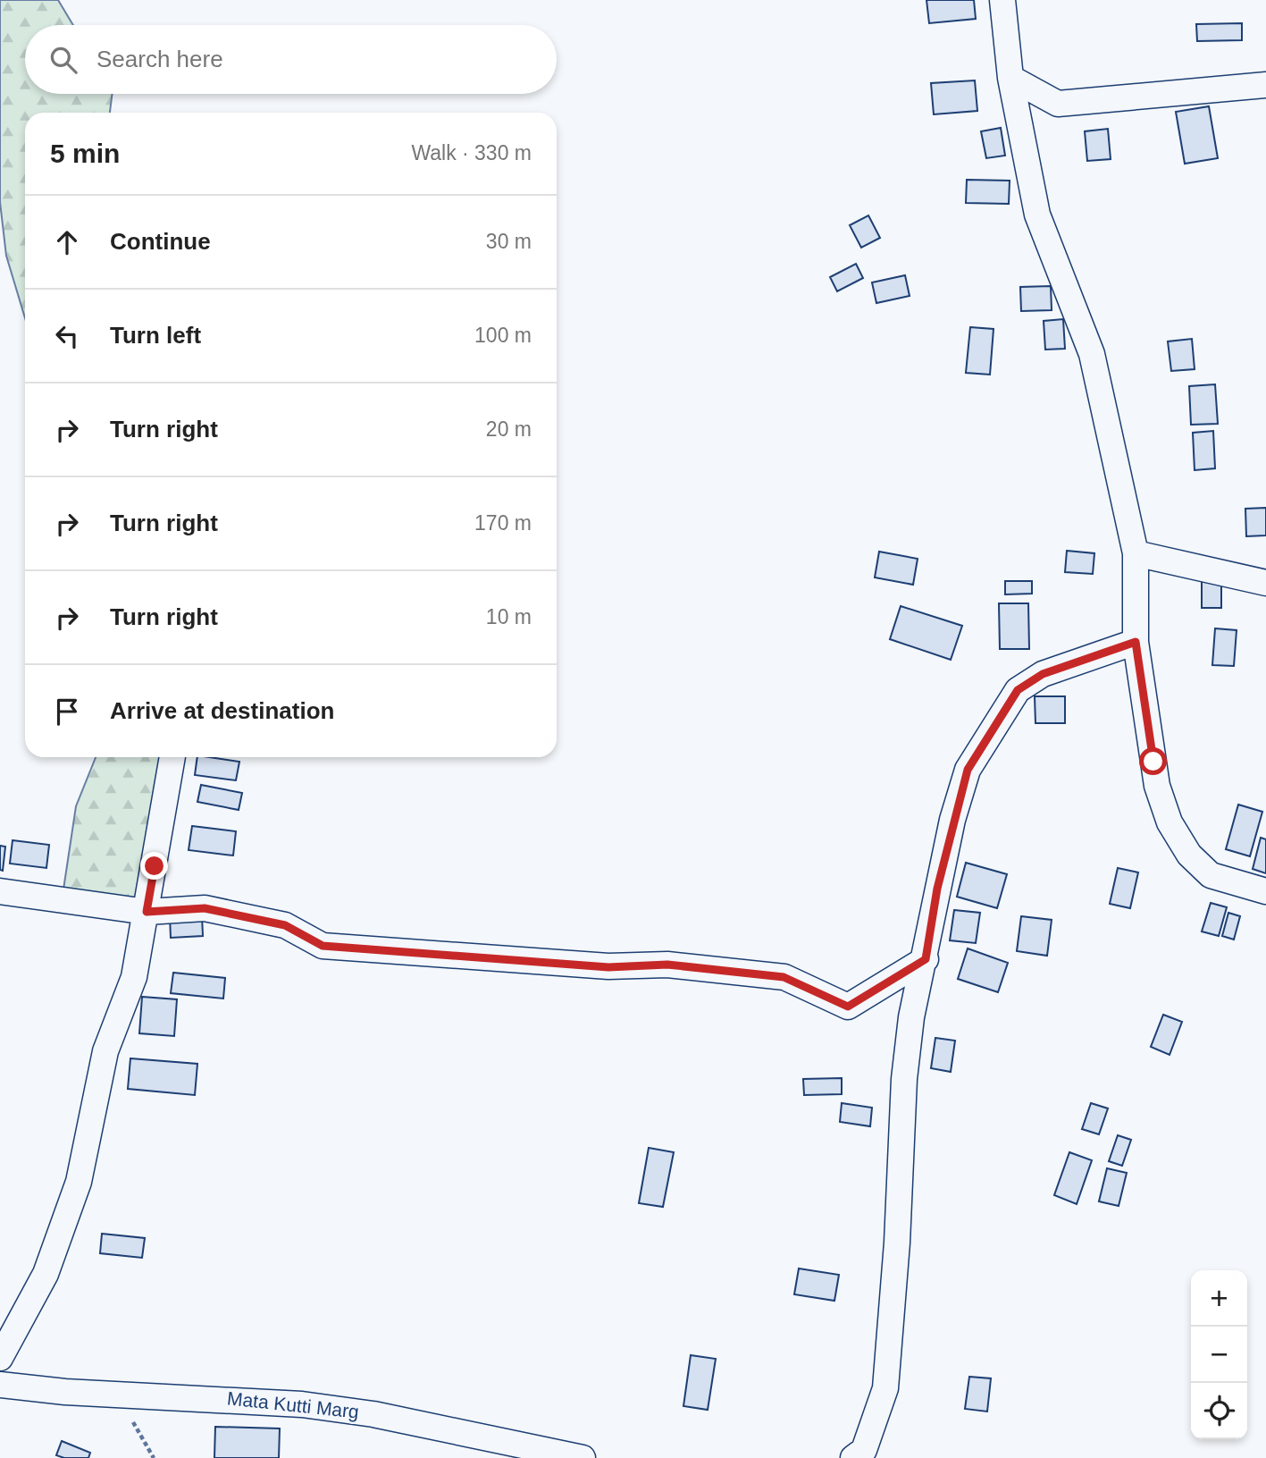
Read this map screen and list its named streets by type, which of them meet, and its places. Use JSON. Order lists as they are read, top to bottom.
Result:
{
  "streets": {
    "street": ["Mata Kutti Marg"]
  },
  "page": {
    "search": "Search here",
    "heading": ["5 min", "Walk · 330 m"],
    "list": [
      ["Continue", "30 m"],
      ["Turn left", "100 m"],
      ["Turn right", "20 m"],
      ["Turn right", "170 m"],
      ["Turn right", "10 m"],
      "Arrive at destination"
    ],
    "map_buttons": ["+", "−"]
  }
}
